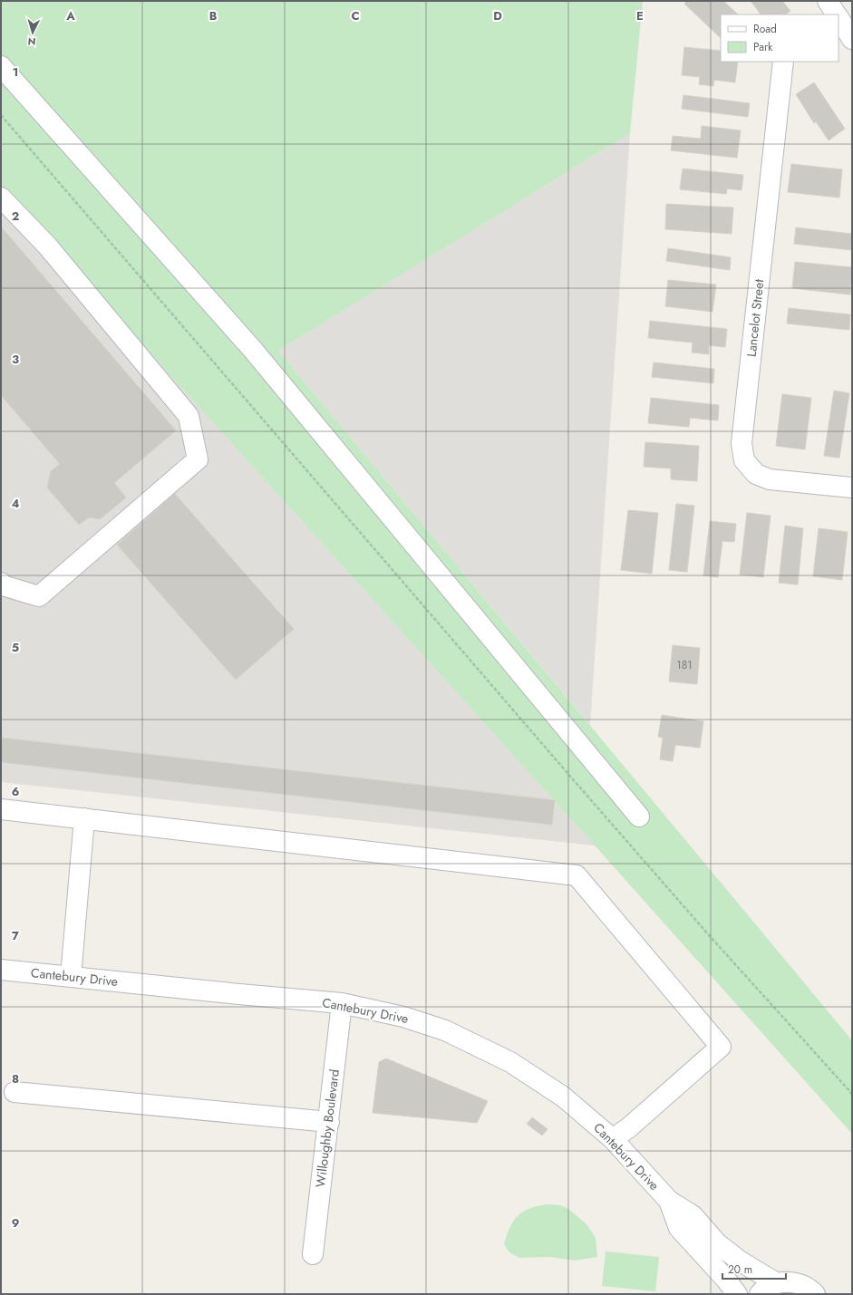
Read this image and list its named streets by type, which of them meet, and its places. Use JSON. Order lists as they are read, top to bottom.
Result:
{
  "streets": {
    "street": ["Lancelot Street", "Cantebury Drive", "Willoughby Boulevard"]
  },
  "crossings": [
    ["Cantebury Drive", "Willoughby Boulevard"]
  ],
  "house_numbers": ["181"],
  "legend": ["Road", "Park"],
  "scale_bar": "20 m",
  "north": "bottom",
  "grid": {
    "columns": [
      "A",
      "B",
      "C",
      "D",
      "E"
    ],
    "rows": [
      "1",
      "2",
      "3",
      "4",
      "5",
      "6",
      "7",
      "8",
      "9"
    ]
  }
}
